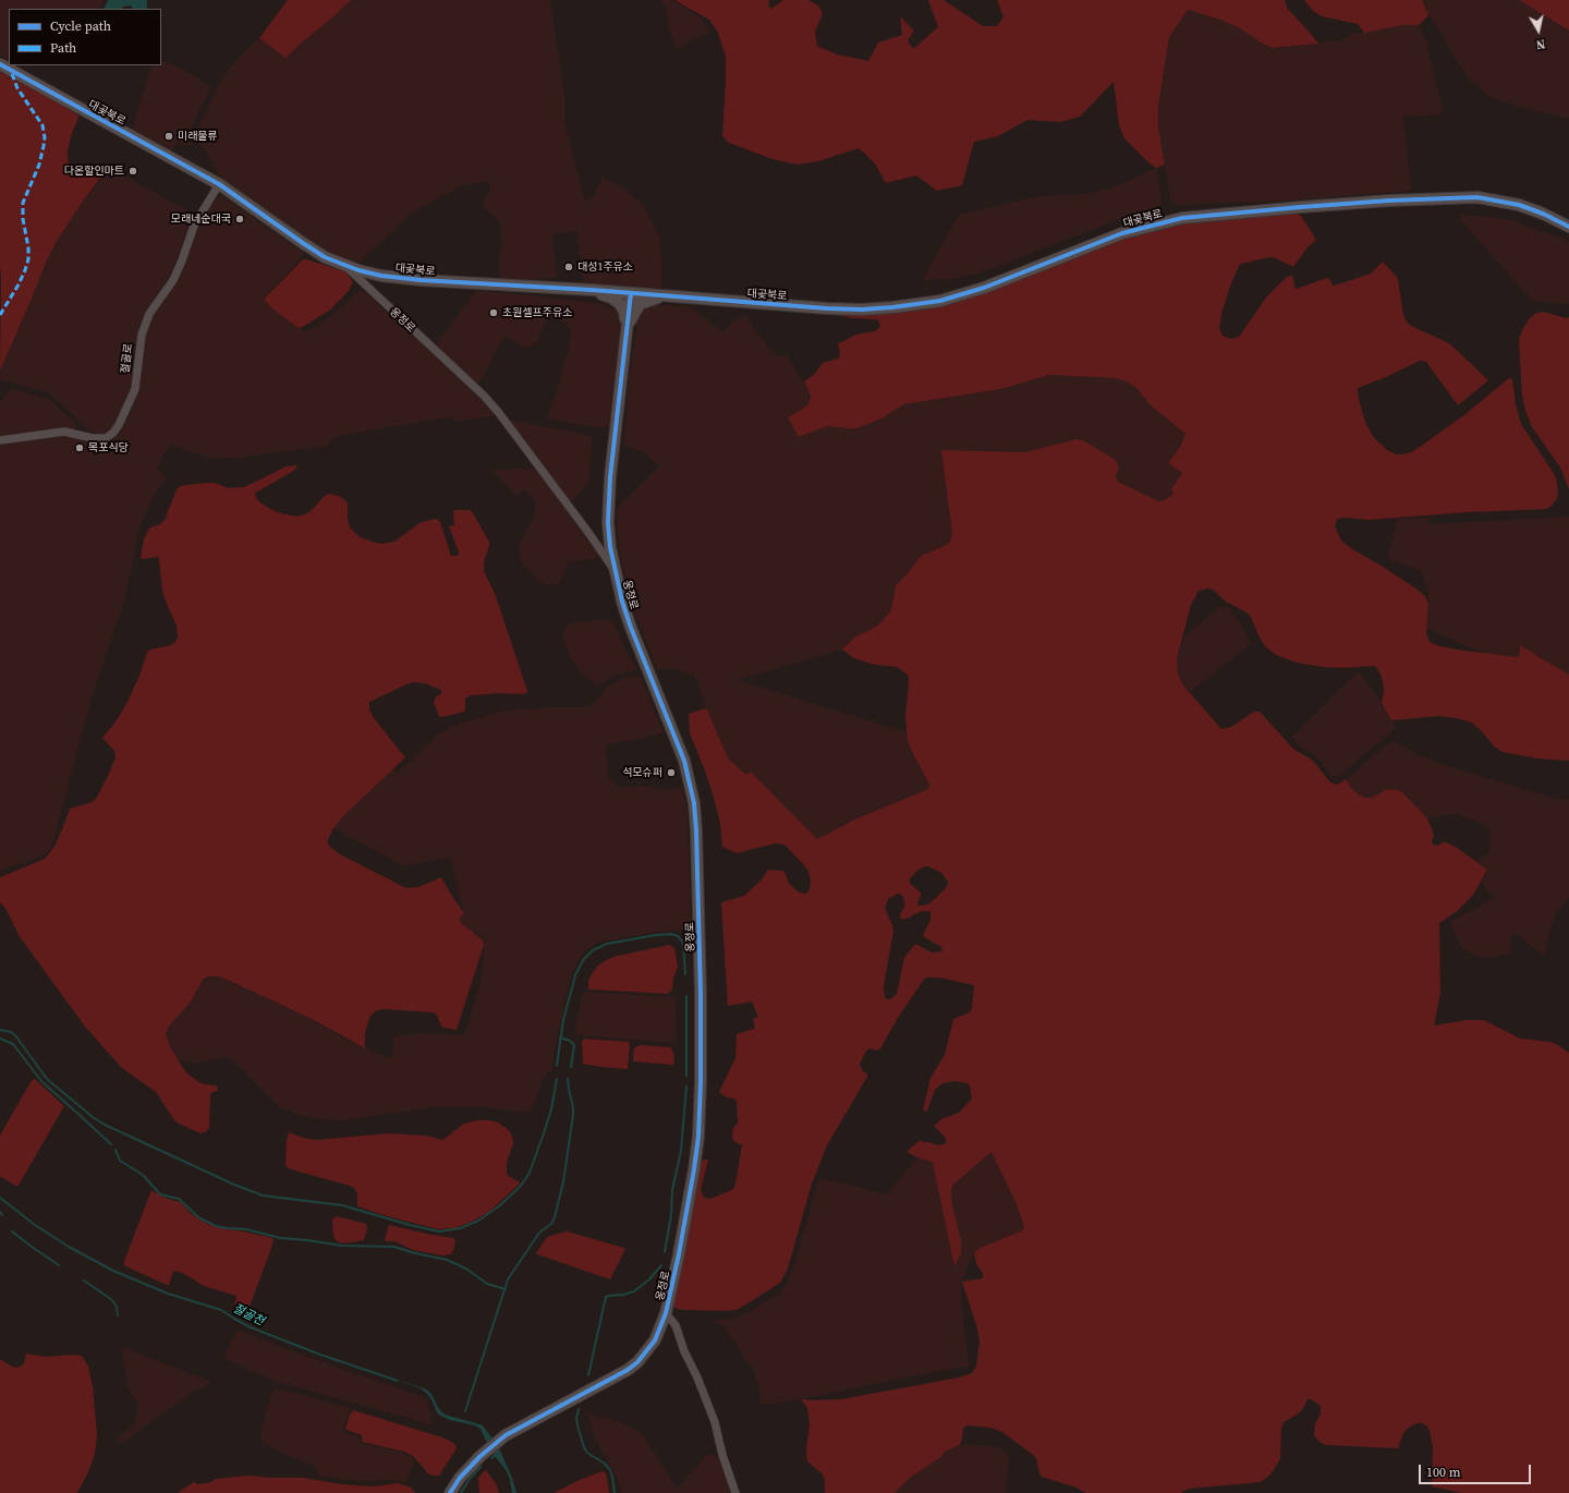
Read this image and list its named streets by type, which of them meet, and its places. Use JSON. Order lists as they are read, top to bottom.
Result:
{
  "streets": {
    "street": ["대곶북로", "옹정로", "절골로"]
  },
  "crossings": [
    ["대곶북로", "옹정로"],
    ["대곶북로", "절골로"]
  ],
  "water": ["절골천"],
  "places": [
    "미래물류",
    "다온할인마트",
    "모래네순대국",
    "대성1주유소",
    "초원셀프주유소",
    "목포식당",
    "석모슈퍼"
  ],
  "legend": ["Cycle path", "Path"],
  "scale_bar": "100 m",
  "north": "bottom"
}
